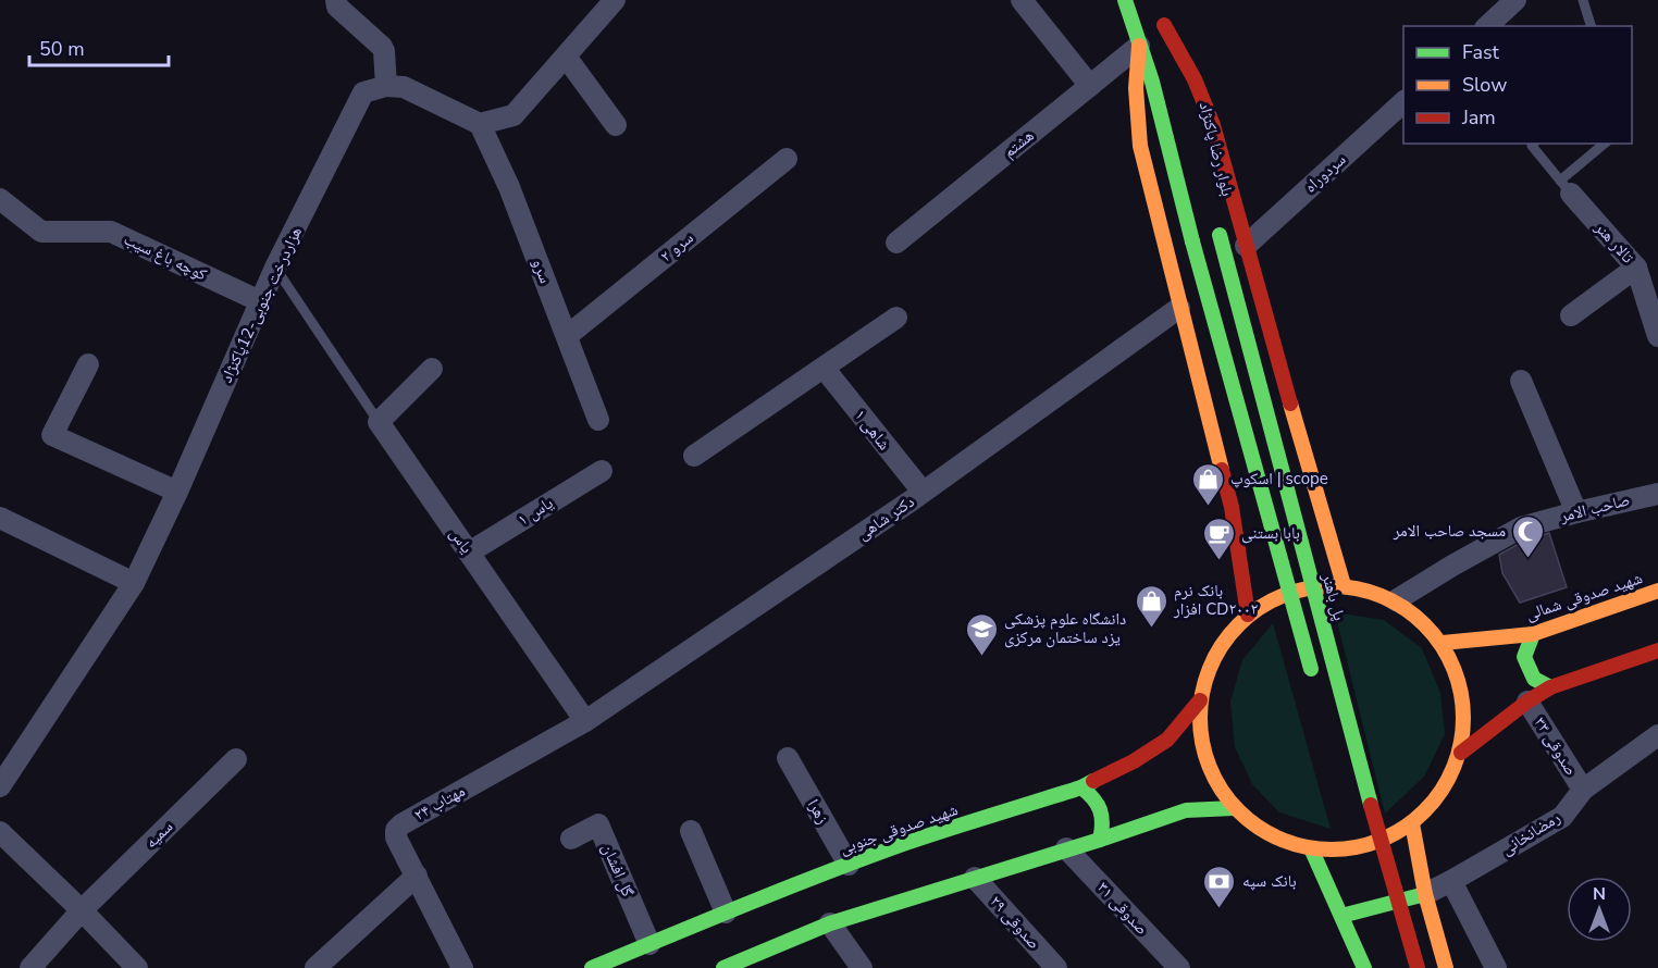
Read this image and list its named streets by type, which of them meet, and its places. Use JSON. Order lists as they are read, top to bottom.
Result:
{
  "streets": {
    "main road": ["شهید صدوقی شمالی", "پل باهنر", "شهید صدوقی جنوبی"],
    "street": [
      "هشتم",
      "سردوراه",
      "تالار هنر",
      "سرو ۲",
      "کوچه باغ سیب",
      "سرو",
      "هزاردرخت جنوبی-12پاکنژاد",
      "شاهی ۱",
      "صاحب الامر",
      "یاس ۱",
      "دکتر شاهی",
      "یاس",
      "صدوقی ۳۳",
      "مهتاب ۲۴",
      "زهرا",
      "رمضانخانی",
      "سمیه",
      "گل افشان",
      "صدوقی ۳۱",
      "صدوقی ۲۹"
    ]
  },
  "crossings": [
    ["سرو ۲", "سرو"],
    ["کوچه باغ سیب", "هزاردرخت جنوبی-12پاکنژاد"],
    ["شاهی ۱", "دکتر شاهی"],
    ["یاس ۱", "یاس"],
    ["دکتر شاهی", "یاس"],
    ["دکتر شاهی", "مهتاب ۲۴"],
    ["یاس", "مهتاب ۲۴"],
    ["صدوقی ۳۳", "رمضانخانی"],
    ["زهرا", "شهید صدوقی جنوبی"],
    ["شهید صدوقی جنوبی", "گل افشان"]
  ],
  "places": {
    "shop": ["اسکوپ | scope", "بانک نرم افزار CD۲۰۰۲"],
    "mosque": ["مسجد صاحب الامر"],
    "cafe": ["بابا بستنی"],
    "school or university": ["دانشگاه علوم پزشکی یزد ساختمان مرکزی"],
    "bank": ["بانک سپه"]
  },
  "legend": ["Fast", "Slow", "Jam"],
  "scale_bar": "50 m",
  "north": "top"
}
